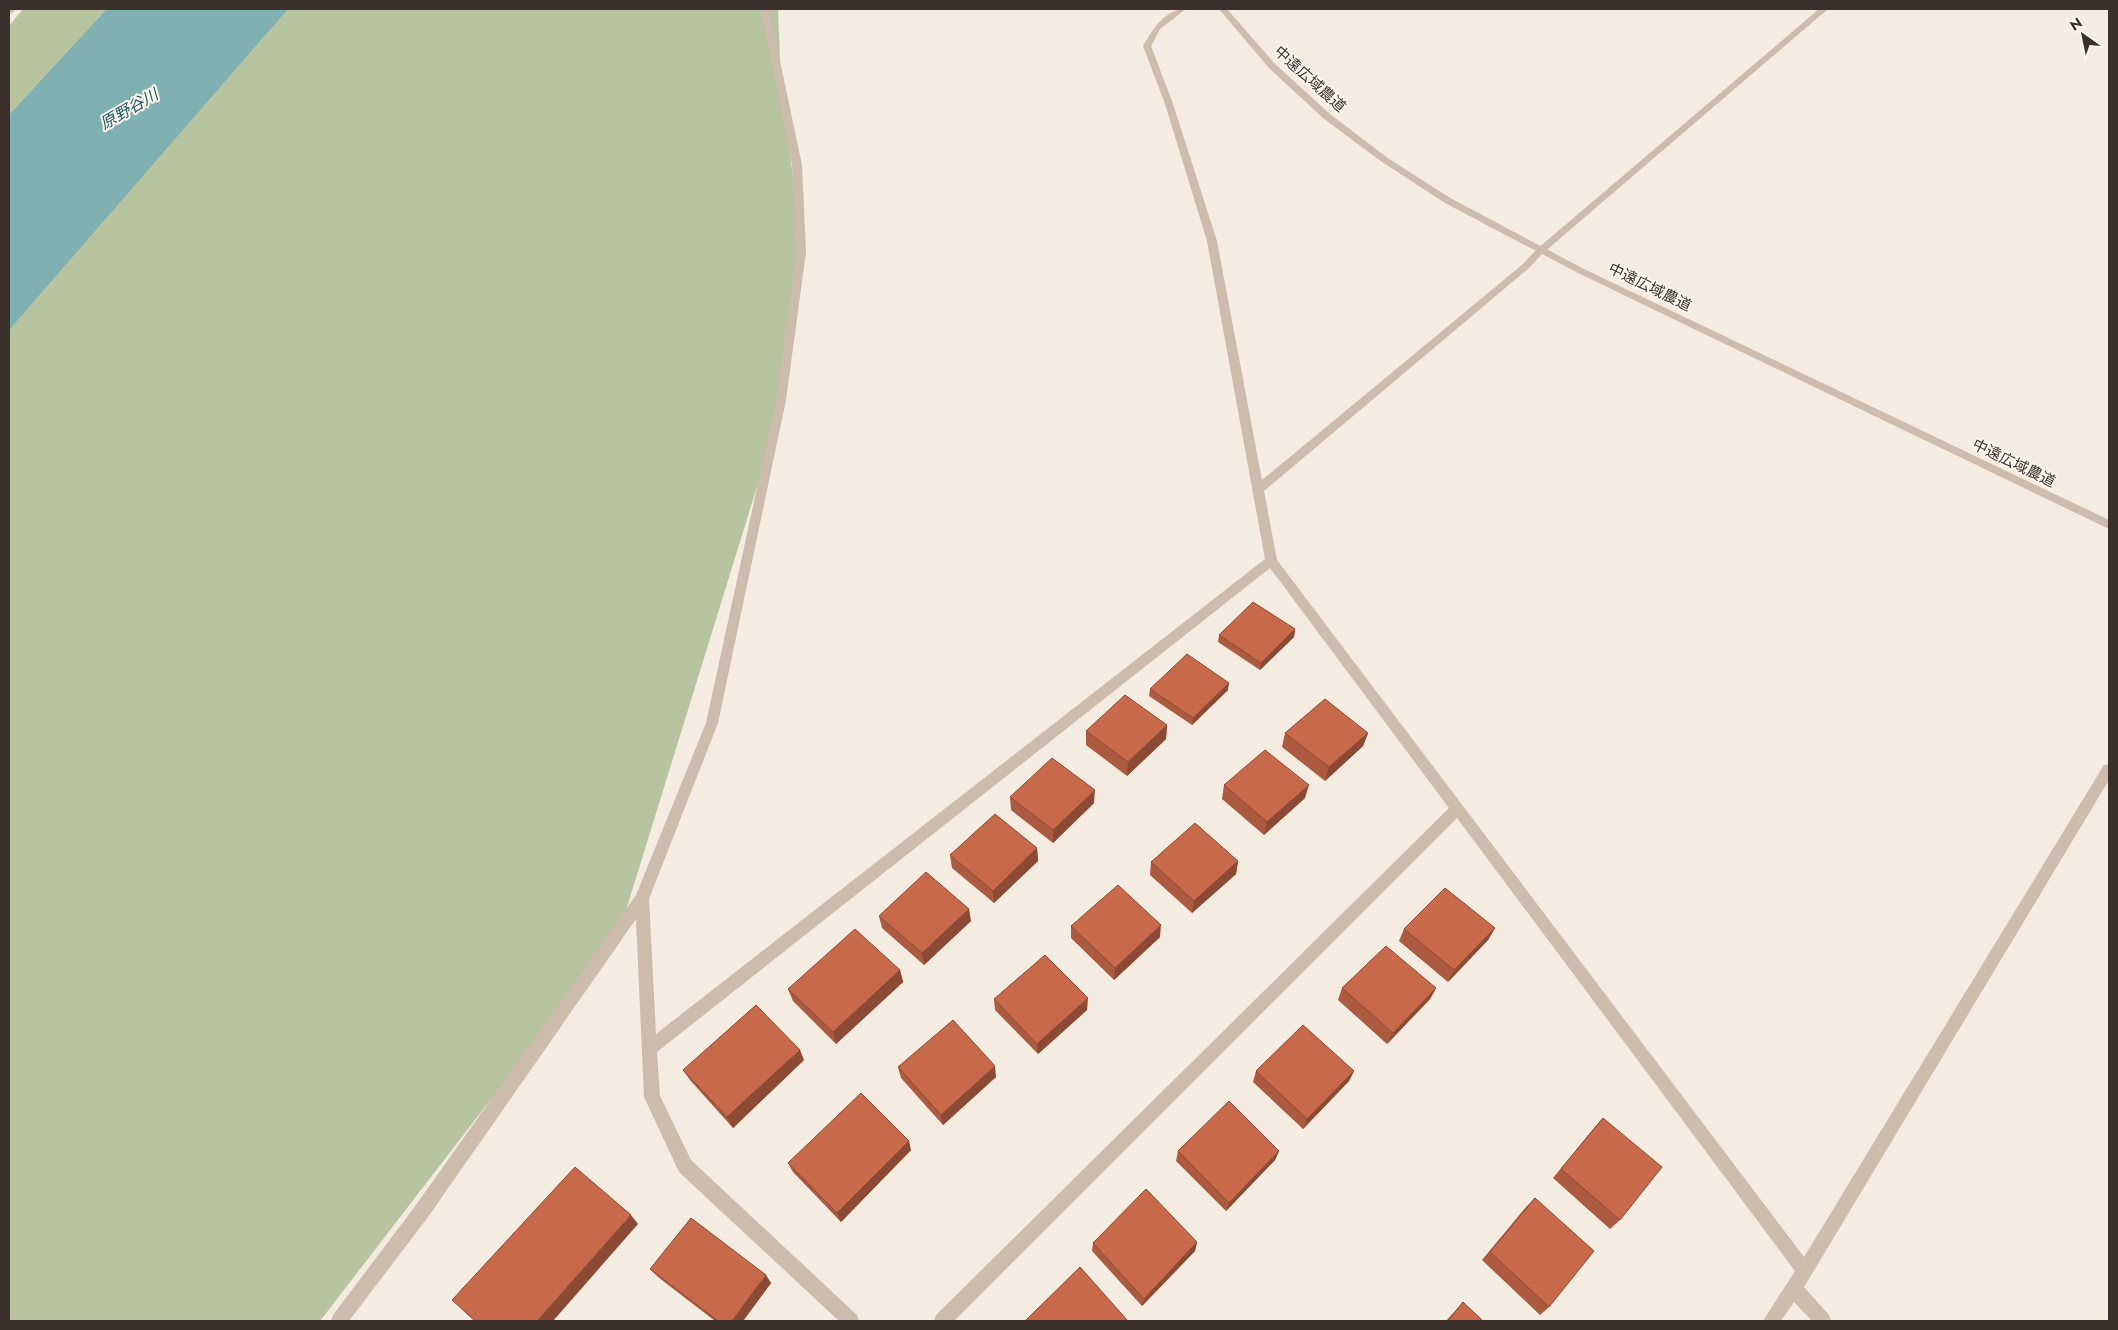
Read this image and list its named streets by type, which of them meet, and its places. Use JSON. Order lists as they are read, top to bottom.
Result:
{
  "streets": {
    "street": ["中遠広域農道"]
  },
  "water": ["原野谷川"],
  "north": "top left"
}
